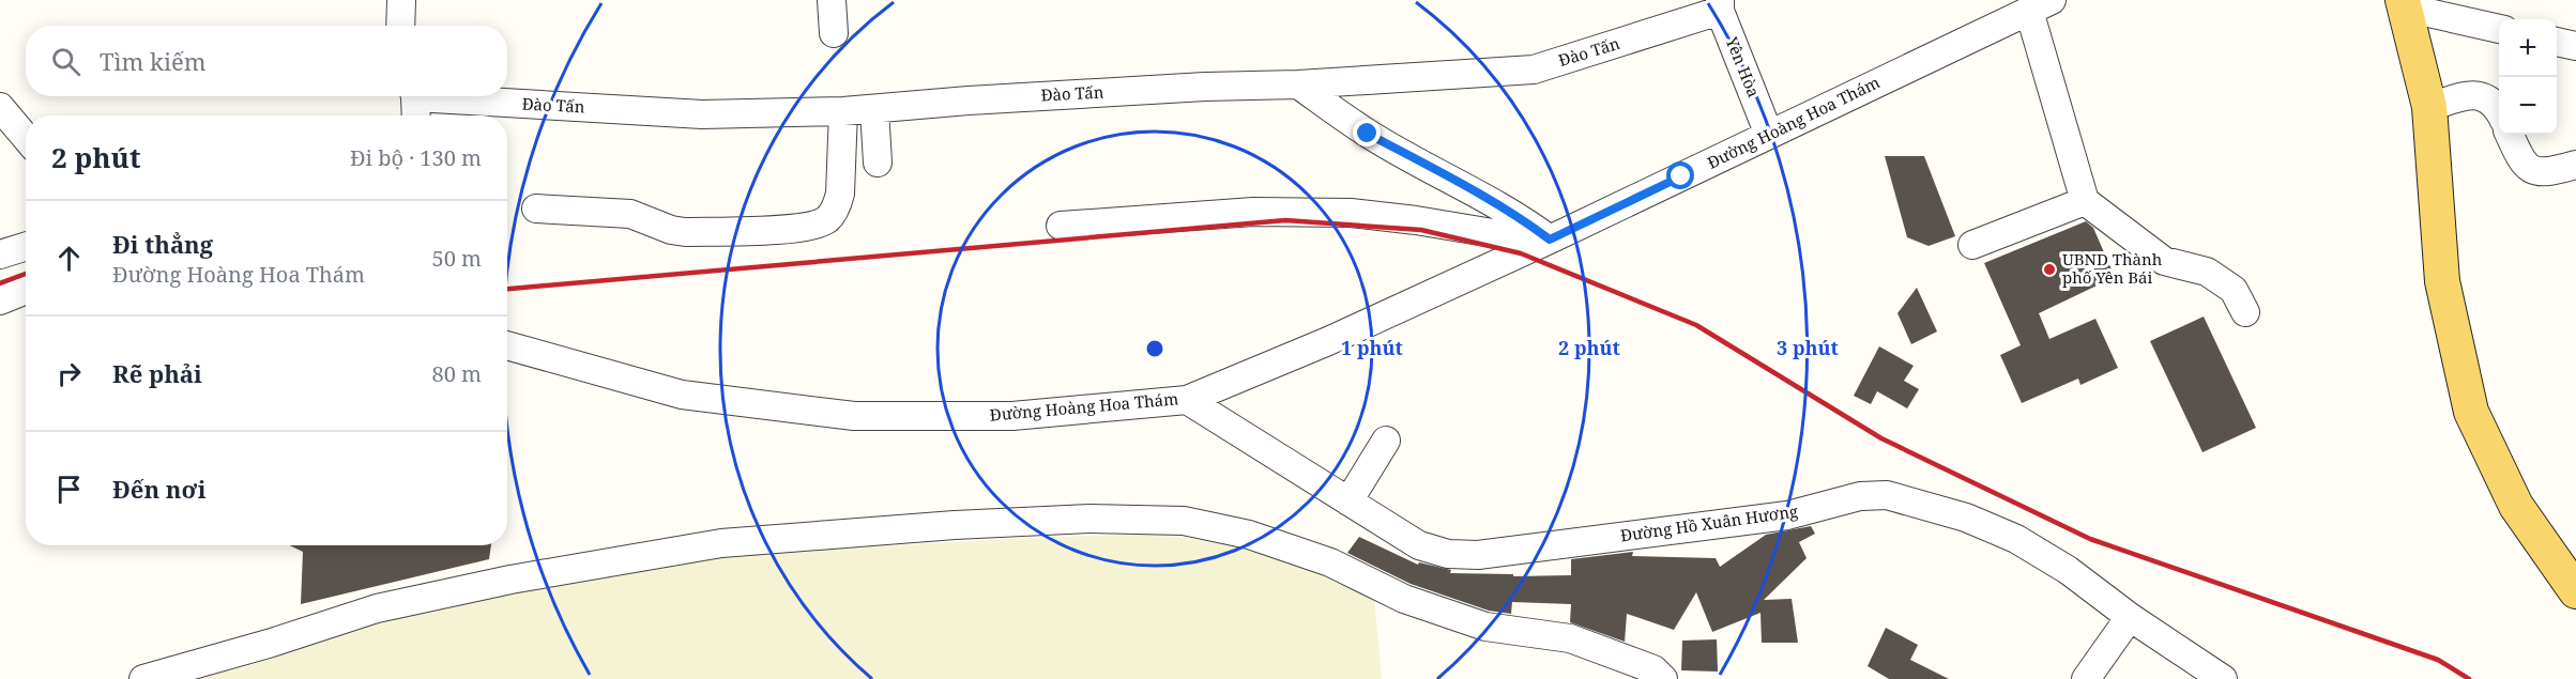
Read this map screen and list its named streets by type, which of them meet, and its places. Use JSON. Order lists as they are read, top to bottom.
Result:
{
  "streets": {
    "street": [
      "Đào Tấn",
      "Yên Hòa",
      "Đường Hoàng Hoa Thám",
      "Đường Hồ Xuân Hương"
    ]
  },
  "crossings": [
    ["Đào Tấn", "Yên Hòa"],
    ["Yên Hòa", "Đường Hoàng Hoa Thám"],
    ["Đường Hoàng Hoa Thám", "Đường Hồ Xuân Hương"]
  ],
  "places": ["UBND Thành phố Yên Bái"],
  "page": {
    "map_buttons": ["+", "−"],
    "search": "Tìm kiếm",
    "heading": ["2 phút", "Đi bộ · 130 m"],
    "list": [
      ["Đi thẳng", "Đường Hoàng Hoa Thám", "50 m"],
      ["Rẽ phải", "80 m"],
      "Đến nơi"
    ]
  },
  "rings": ["1 phút", "2 phút", "3 phút"]
}
